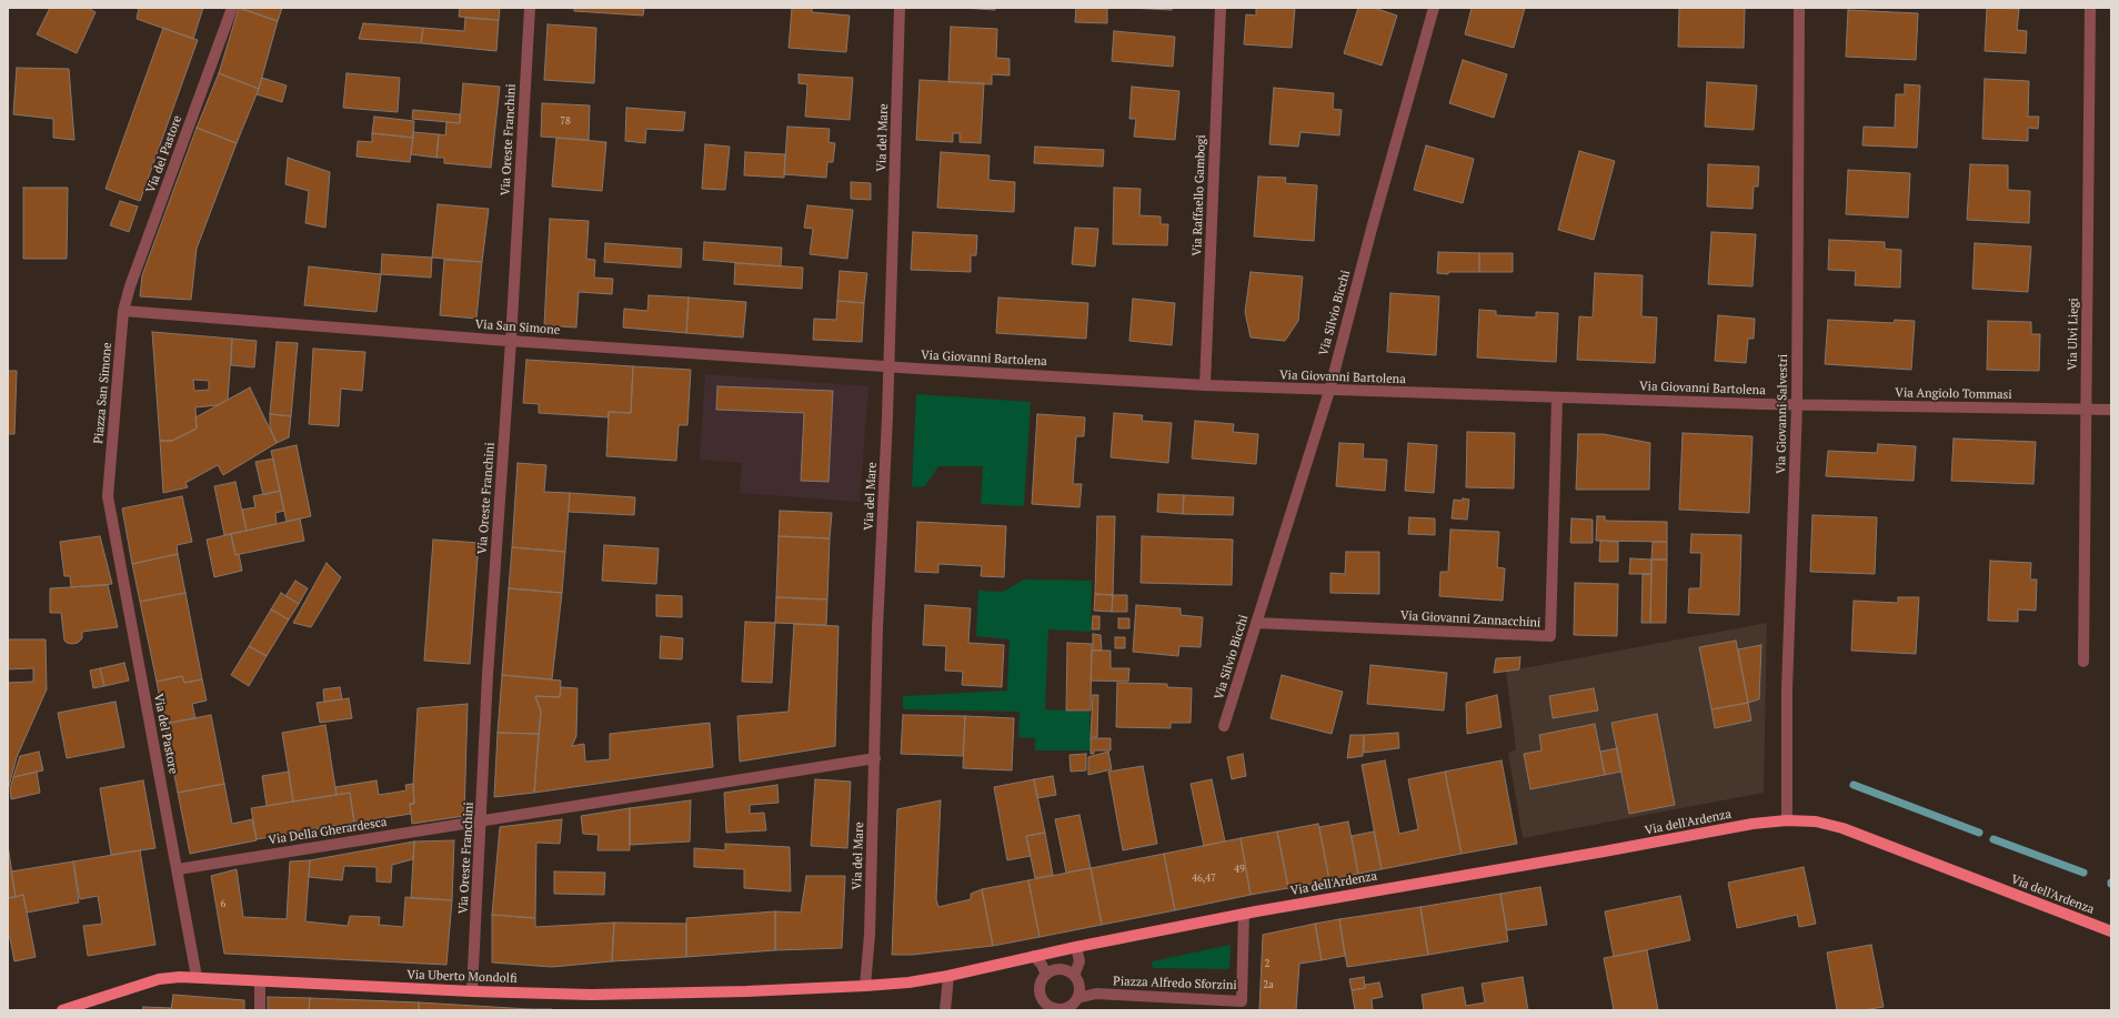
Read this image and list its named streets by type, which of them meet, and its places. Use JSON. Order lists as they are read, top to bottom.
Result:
{
  "streets": {
    "main road": ["Via dell'Ardenza", "Via Uberto Mondolfi"],
    "street": [
      "Via del Mare",
      "Via Oreste Franchini",
      "Via del Pastore",
      "Via Raffaello Gambogi",
      "Via Silvio Bicchi",
      "Via San Simone",
      "Via Ulvi Liegi",
      "Via Giovanni Bartolena",
      "Piazza San Simone",
      "Via Angiolo Tommasi",
      "Via Giovanni Salvestri",
      "Via Giovanni Zannacchini",
      "Via Della Gherardesca",
      "Piazza Alfredo Sforzini"
    ]
  },
  "crossings": [
    ["Via del Mare", "Via San Simone"],
    ["Via del Mare", "Via Giovanni Bartolena"],
    ["Via del Mare", "Via Della Gherardesca"],
    ["Via del Mare", "Via Uberto Mondolfi"],
    ["Via Oreste Franchini", "Via San Simone"],
    ["Via Oreste Franchini", "Via Della Gherardesca"],
    ["Via Oreste Franchini", "Via Uberto Mondolfi"],
    ["Via del Pastore", "Via San Simone"],
    ["Via del Pastore", "Piazza San Simone"],
    ["Via del Pastore", "Via Della Gherardesca"],
    ["Via del Pastore", "Via Uberto Mondolfi"],
    ["Via Raffaello Gambogi", "Via Giovanni Bartolena"],
    ["Via Silvio Bicchi", "Via Giovanni Bartolena"],
    ["Via Silvio Bicchi", "Via Giovanni Zannacchini"],
    ["Via San Simone", "Via Giovanni Bartolena"],
    ["Via San Simone", "Piazza San Simone"],
    ["Via Ulvi Liegi", "Via Angiolo Tommasi"],
    ["Via Giovanni Bartolena", "Via Angiolo Tommasi"],
    ["Via Giovanni Bartolena", "Via Giovanni Salvestri"],
    ["Via Giovanni Bartolena", "Via Giovanni Zannacchini"],
    ["Via Angiolo Tommasi", "Via Giovanni Salvestri"],
    ["Via Giovanni Salvestri", "Via dell'Ardenza"],
    ["Via dell'Ardenza", "Piazza Alfredo Sforzini"]
  ],
  "house_numbers": [
    "78",
    "49",
    "46,47",
    "6",
    "2",
    "2a"
  ]
}
